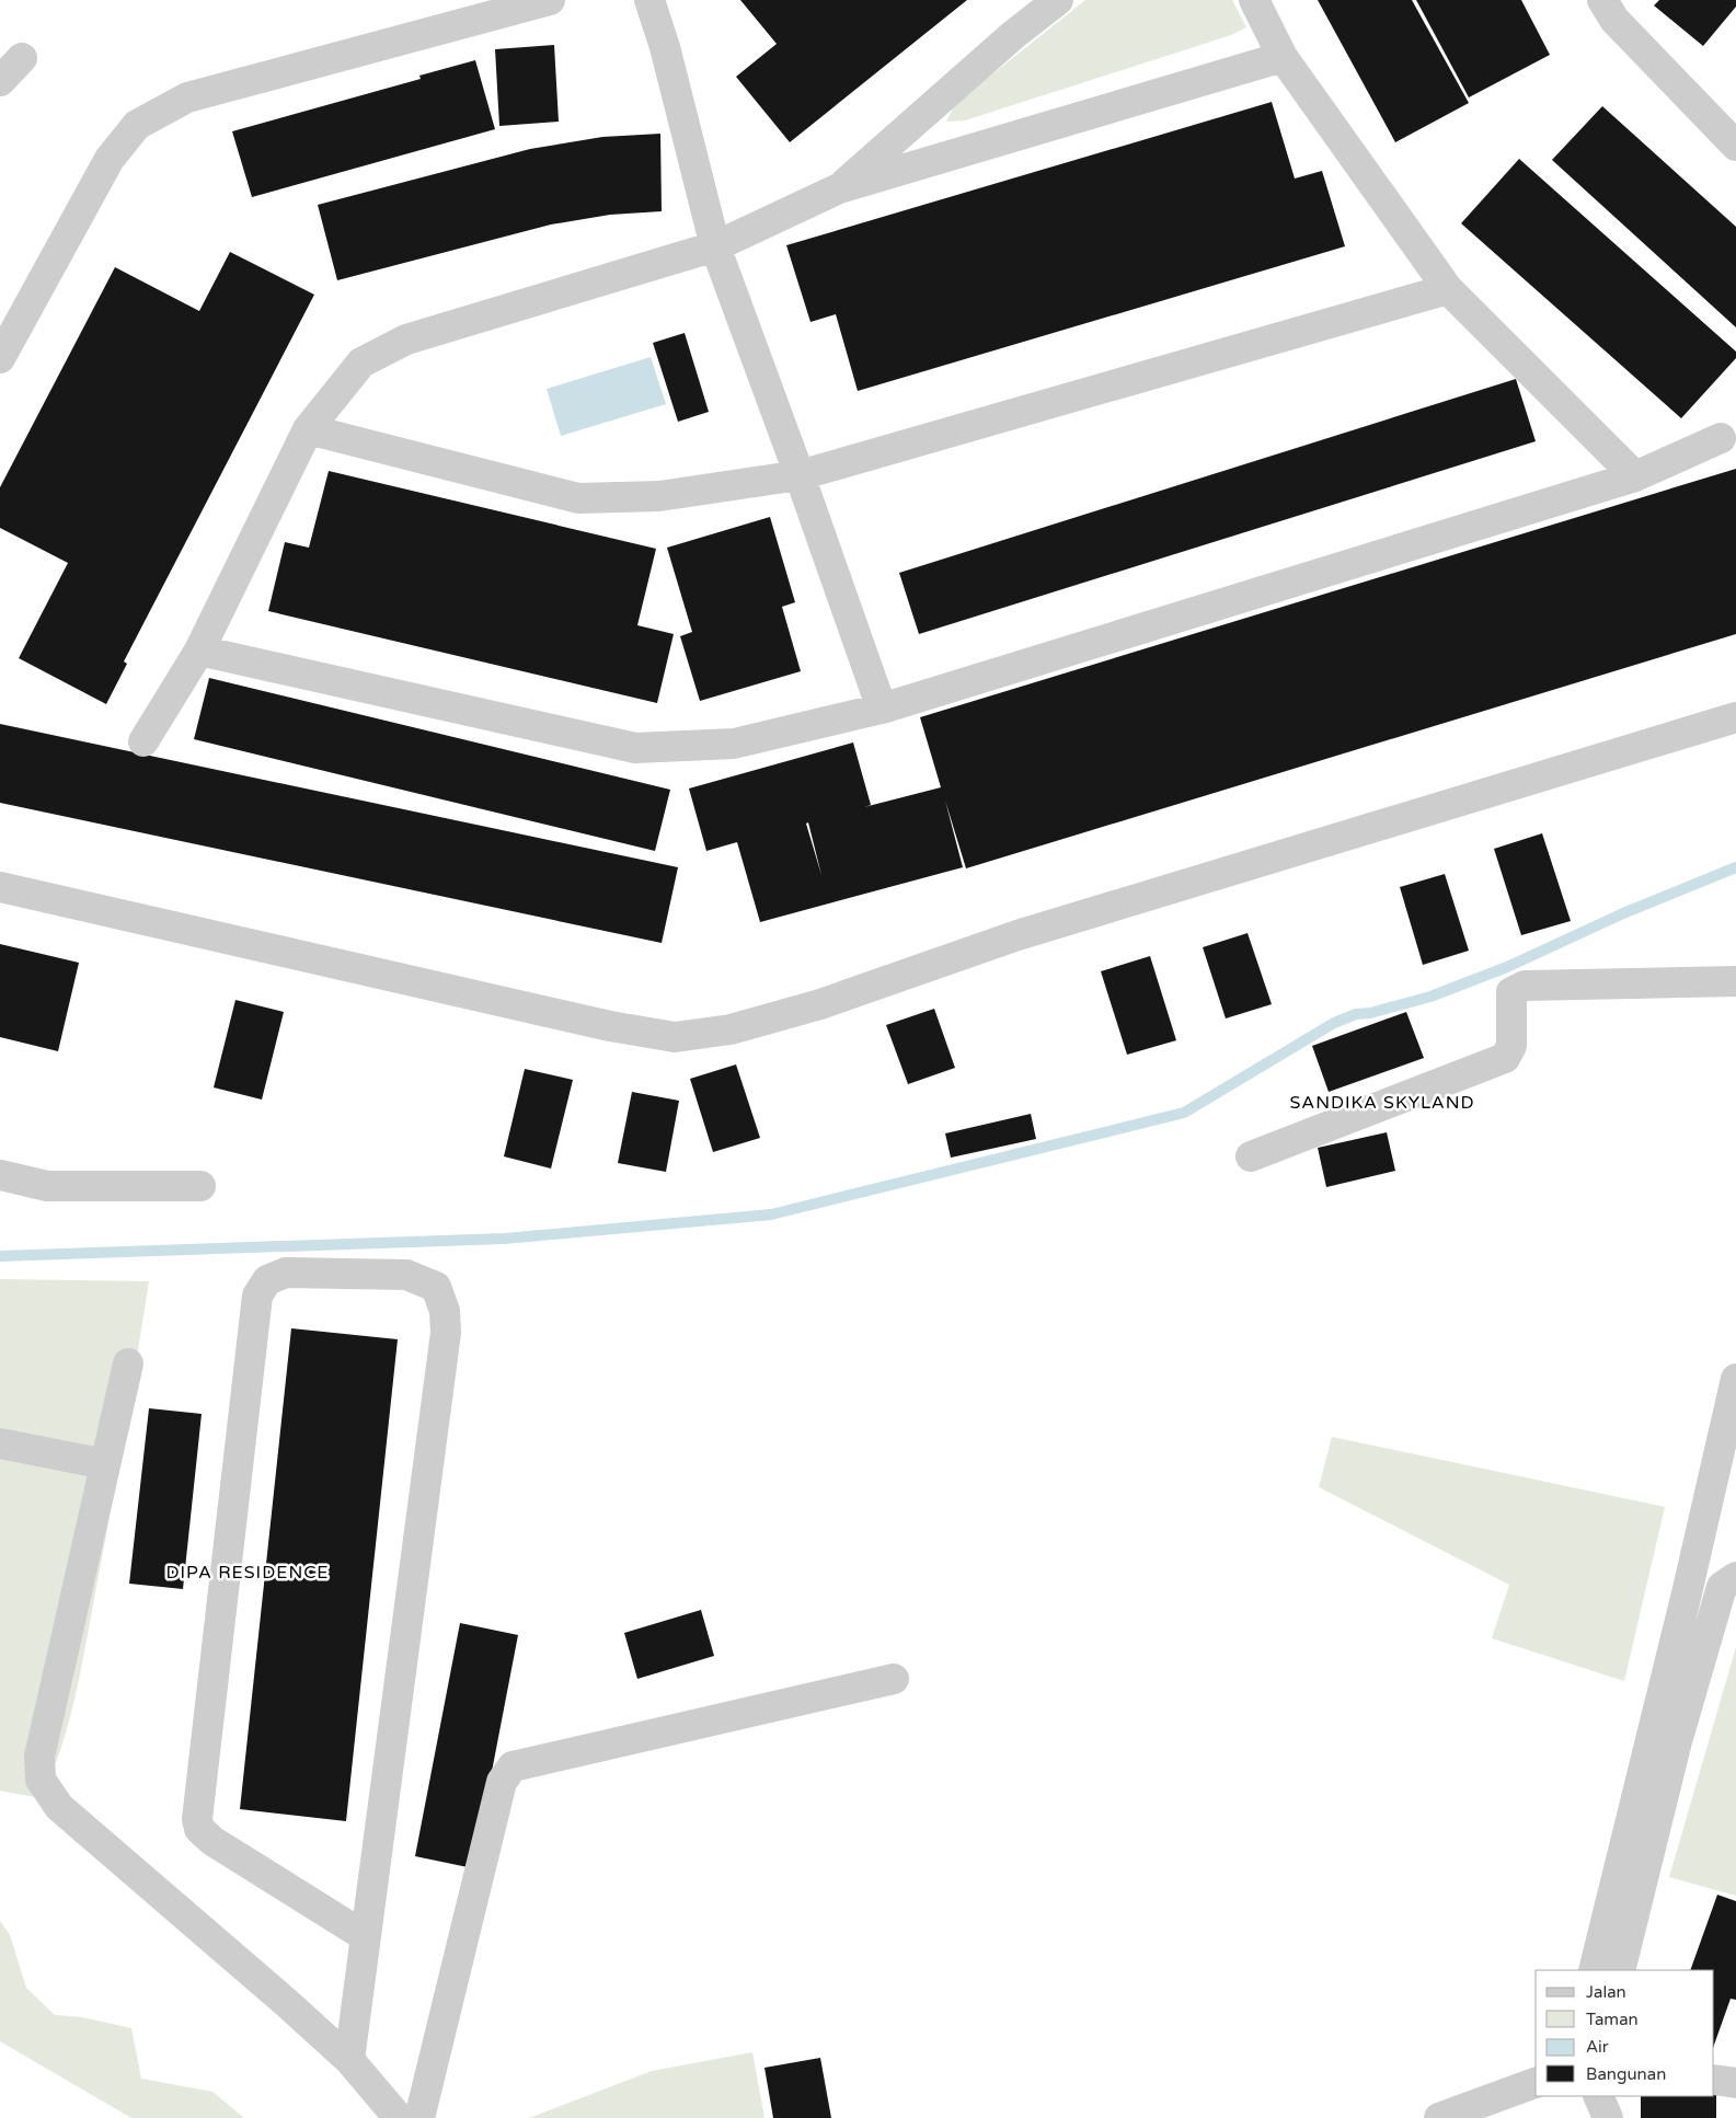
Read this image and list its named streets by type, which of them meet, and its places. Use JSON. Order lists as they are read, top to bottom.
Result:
{
  "districts": ["SANDIKA SKYLAND", "DIPA RESIDENCE"],
  "legend": [
    "Jalan",
    "Taman",
    "Air",
    "Bangunan"
  ]
}
